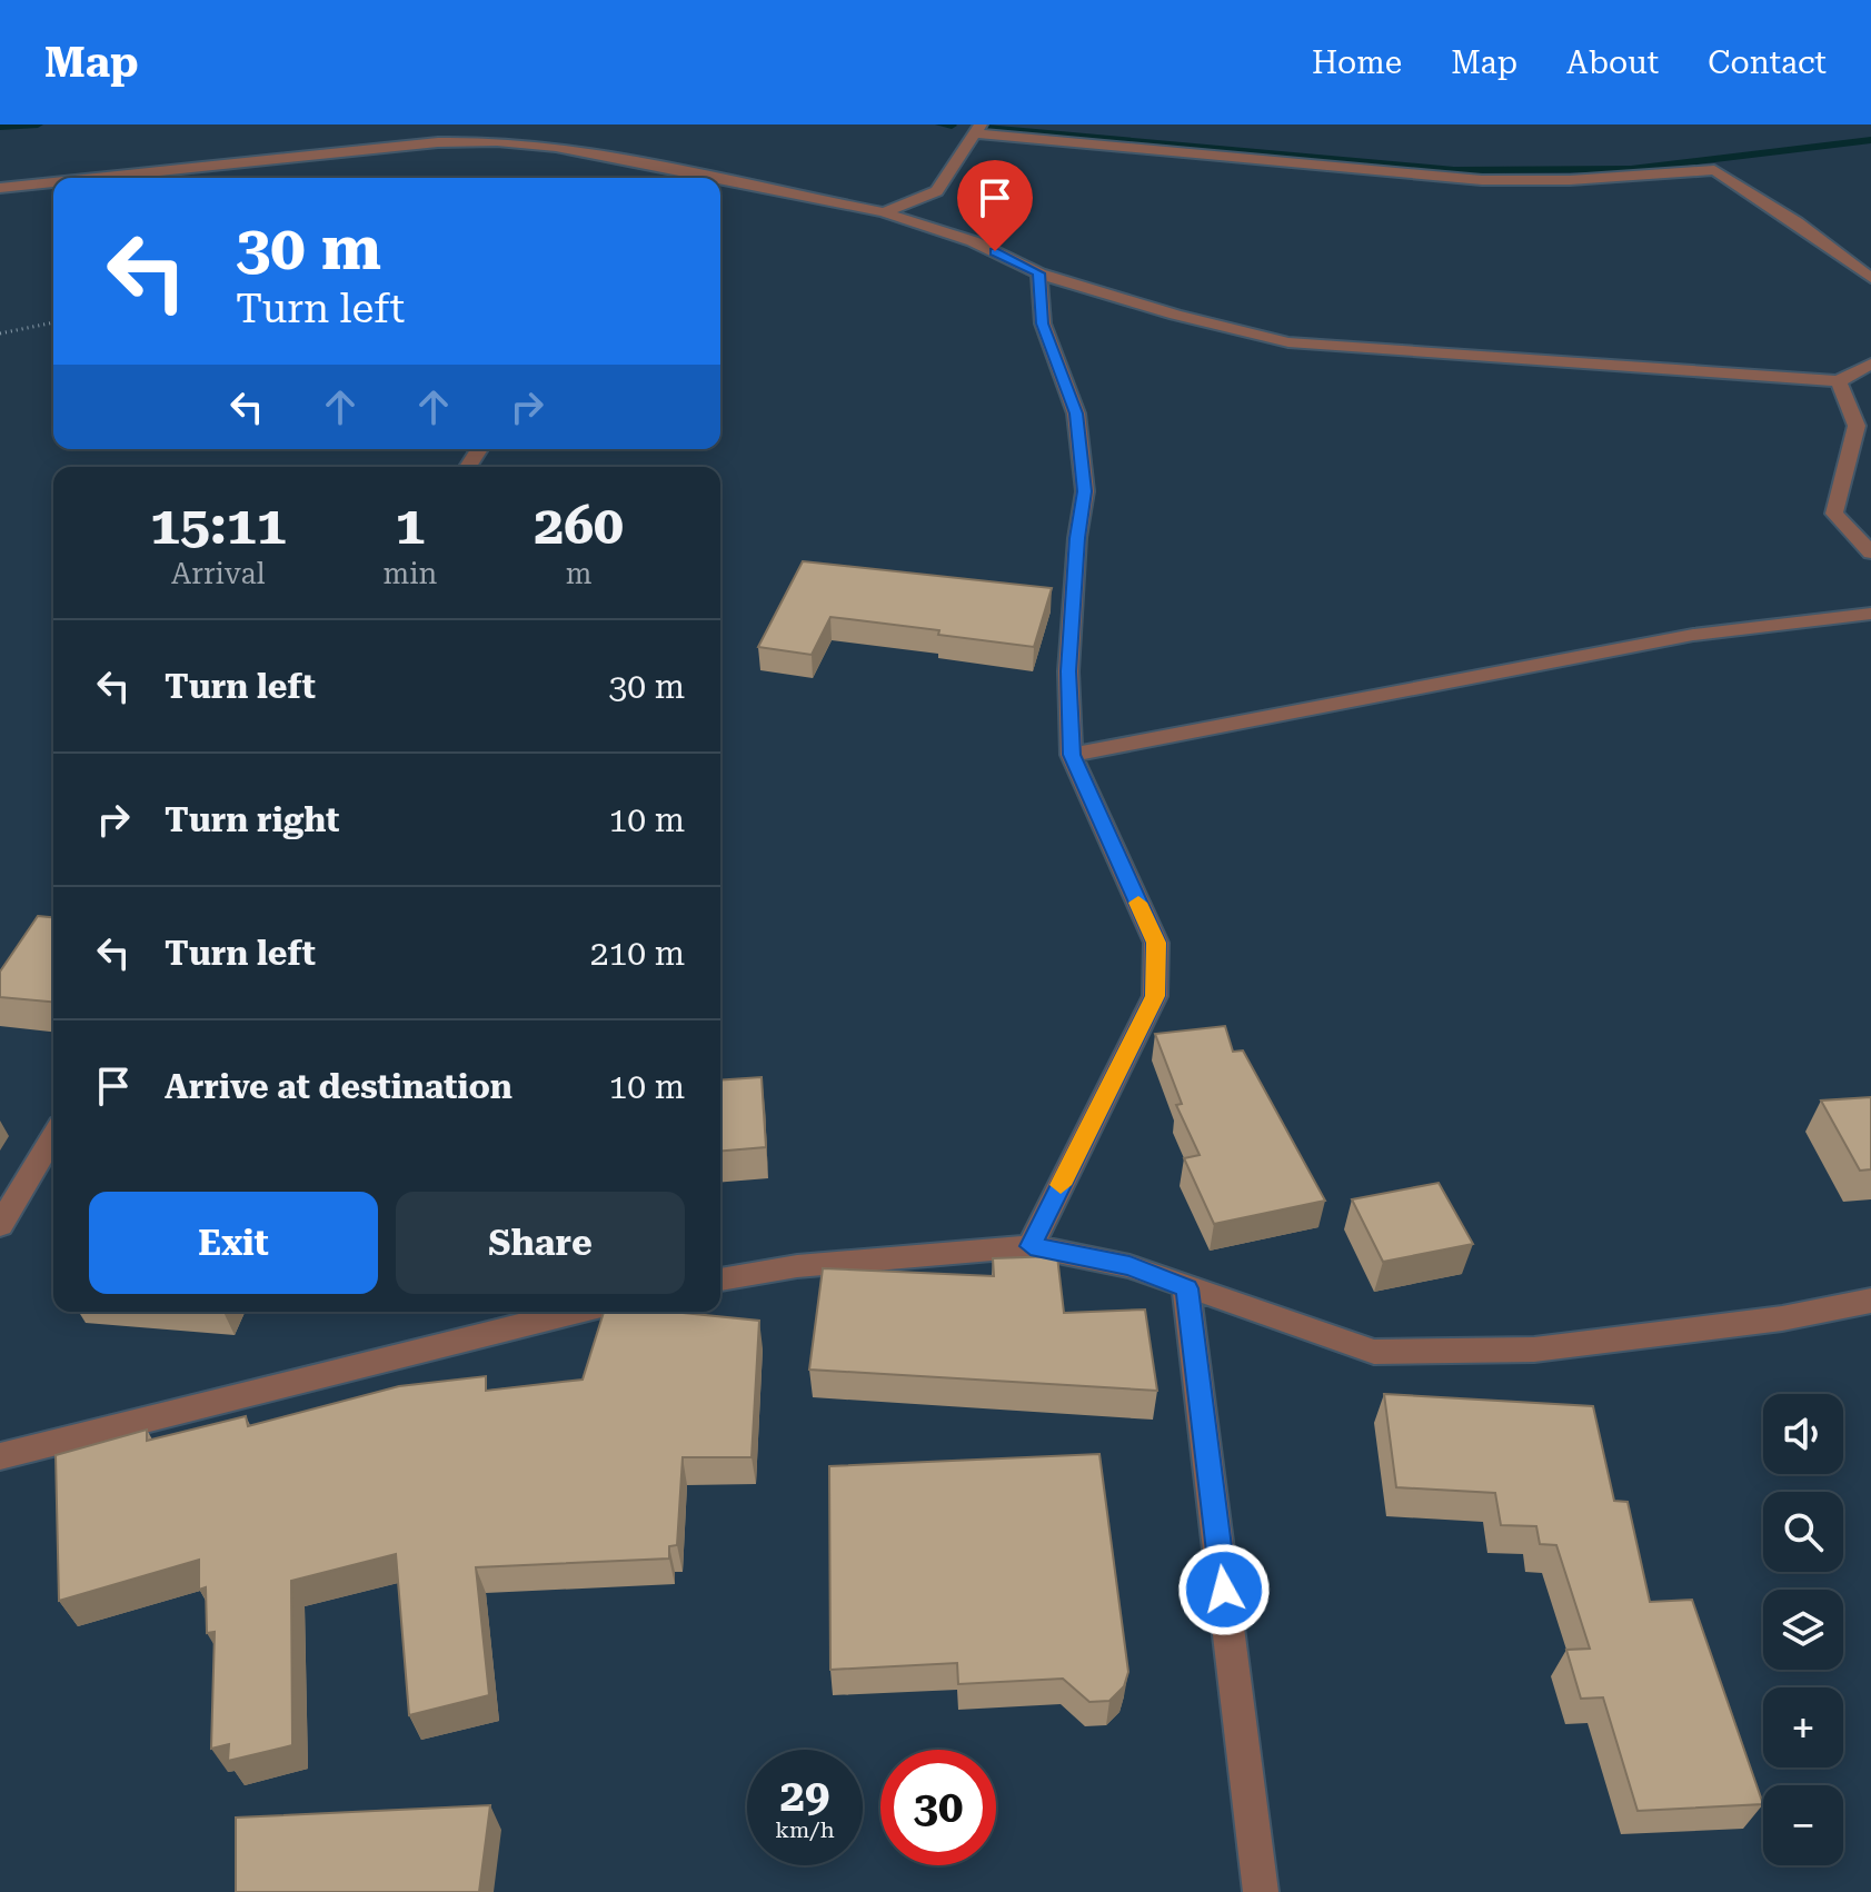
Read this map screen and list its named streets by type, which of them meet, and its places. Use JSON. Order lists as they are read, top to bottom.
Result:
{
  "page": {
    "header": "Map",
    "nav": [
      "Home",
      "Map",
      "About",
      "Contact"
    ],
    "turn": ["30 m", "Turn left"],
    "eta": [
      "15:11",
      "Arrival",
      "1",
      "min",
      "260",
      "m"
    ],
    "list": [
      {
        "name": "Turn left",
        "value": "30 m"
      },
      {
        "name": "Turn right",
        "value": "10 m"
      },
      {
        "name": "Turn left",
        "value": "210 m"
      },
      {
        "name": "Arrive at destination",
        "value": "10 m"
      }
    ],
    "buttons": ["Exit", "Share"],
    "map_buttons": ["+", "−"],
    "speed": "29 km/h",
    "limit": "30"
  }
}
